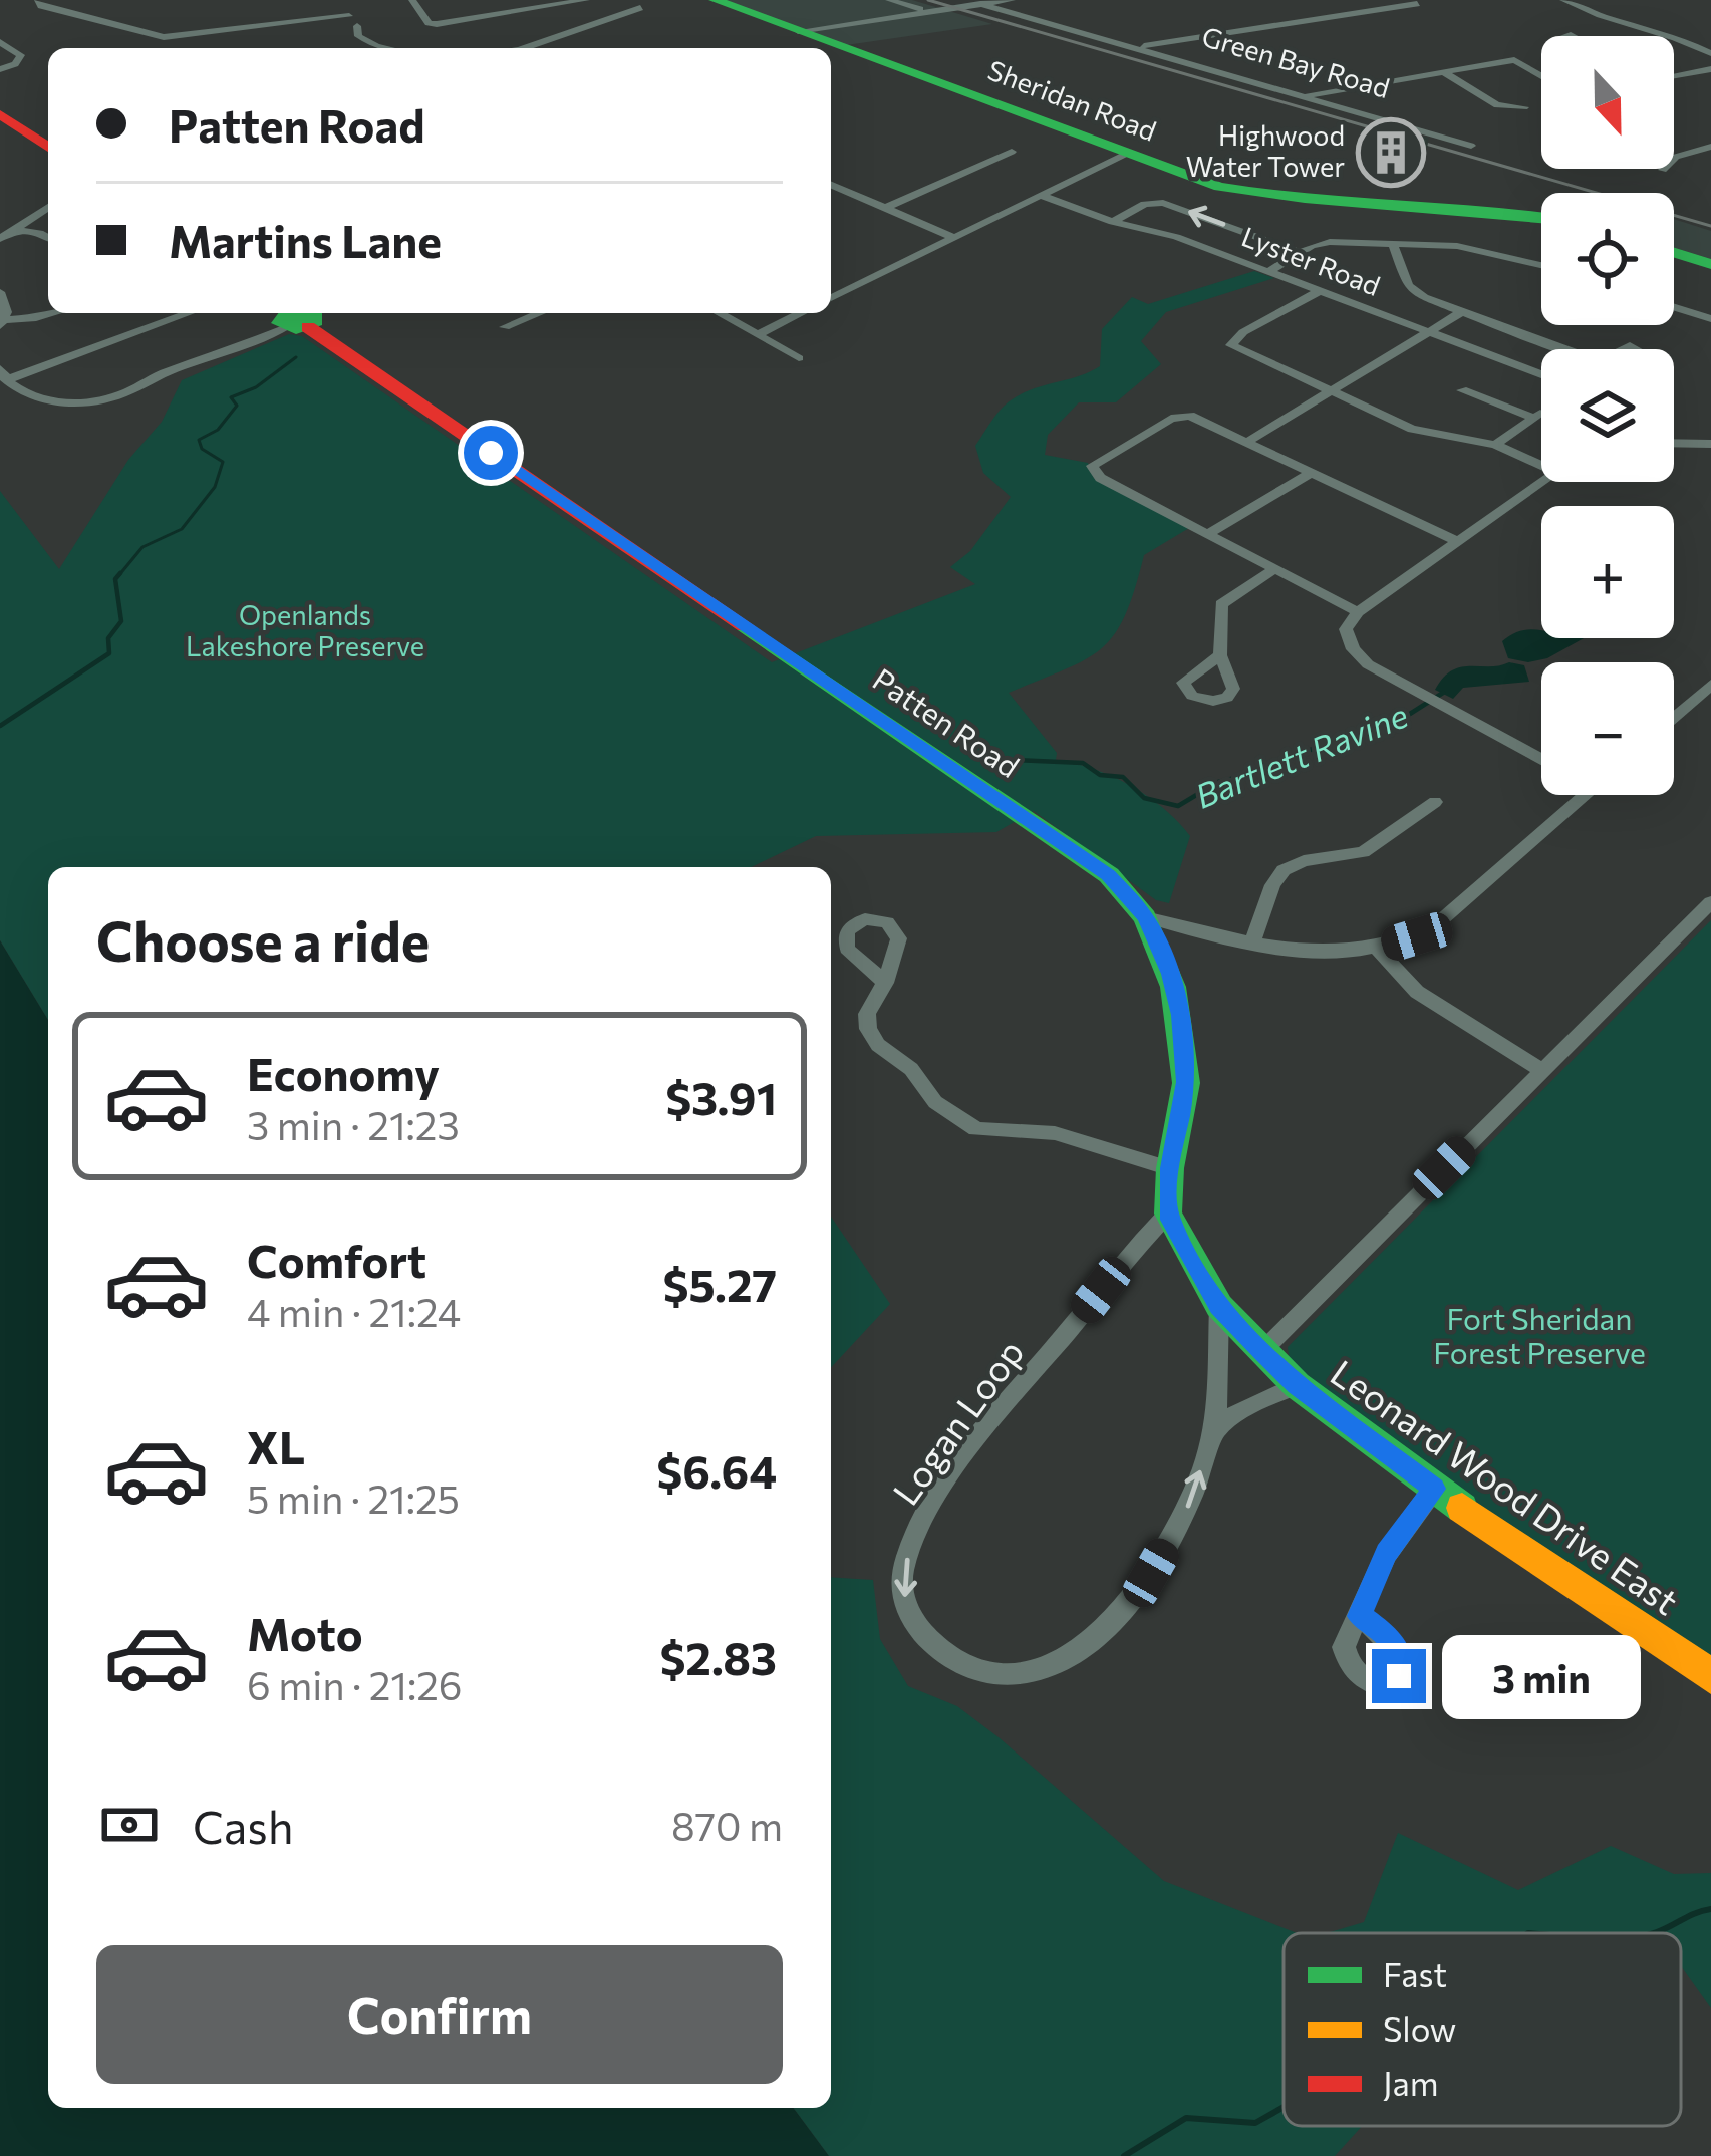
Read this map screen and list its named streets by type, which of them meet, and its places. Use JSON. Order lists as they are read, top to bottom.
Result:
{
  "streets": {
    "street": [
      "Green Bay Road",
      "Sheridan Road",
      "Lyster Road",
      "Patten Road",
      "Logan Loop",
      "Leonard Wood Drive East"
    ]
  },
  "crossings": [
    ["Patten Road", "Logan Loop"]
  ],
  "water": ["Bartlett Ravine"],
  "parks": ["Openlands Lakeshore Preserve", "Fort Sheridan Forest Preserve"],
  "places": {
    "building": ["Highwood Water Tower"]
  },
  "legend": ["Fast", "Slow", "Jam"],
  "north": "bottom",
  "page": {
    "map_buttons": ["+", "−"],
    "banner": ["Patten Road", "Martins Lane"],
    "heading": "Choose a ride",
    "list": [
      {
        "name": "Economy",
        "note": "3 min · 21:23",
        "value": "$3.91"
      },
      {
        "name": "Comfort",
        "note": "4 min · 21:24",
        "value": "$5.27"
      },
      {
        "name": "XL",
        "note": "5 min · 21:25",
        "value": "$6.64"
      },
      {
        "name": "Moto",
        "note": "6 min · 21:26",
        "value": "$2.83"
      }
    ],
    "bubble": "3 min",
    "pay": ["Cash", "870 m"],
    "buttons": "Confirm"
  }
}
